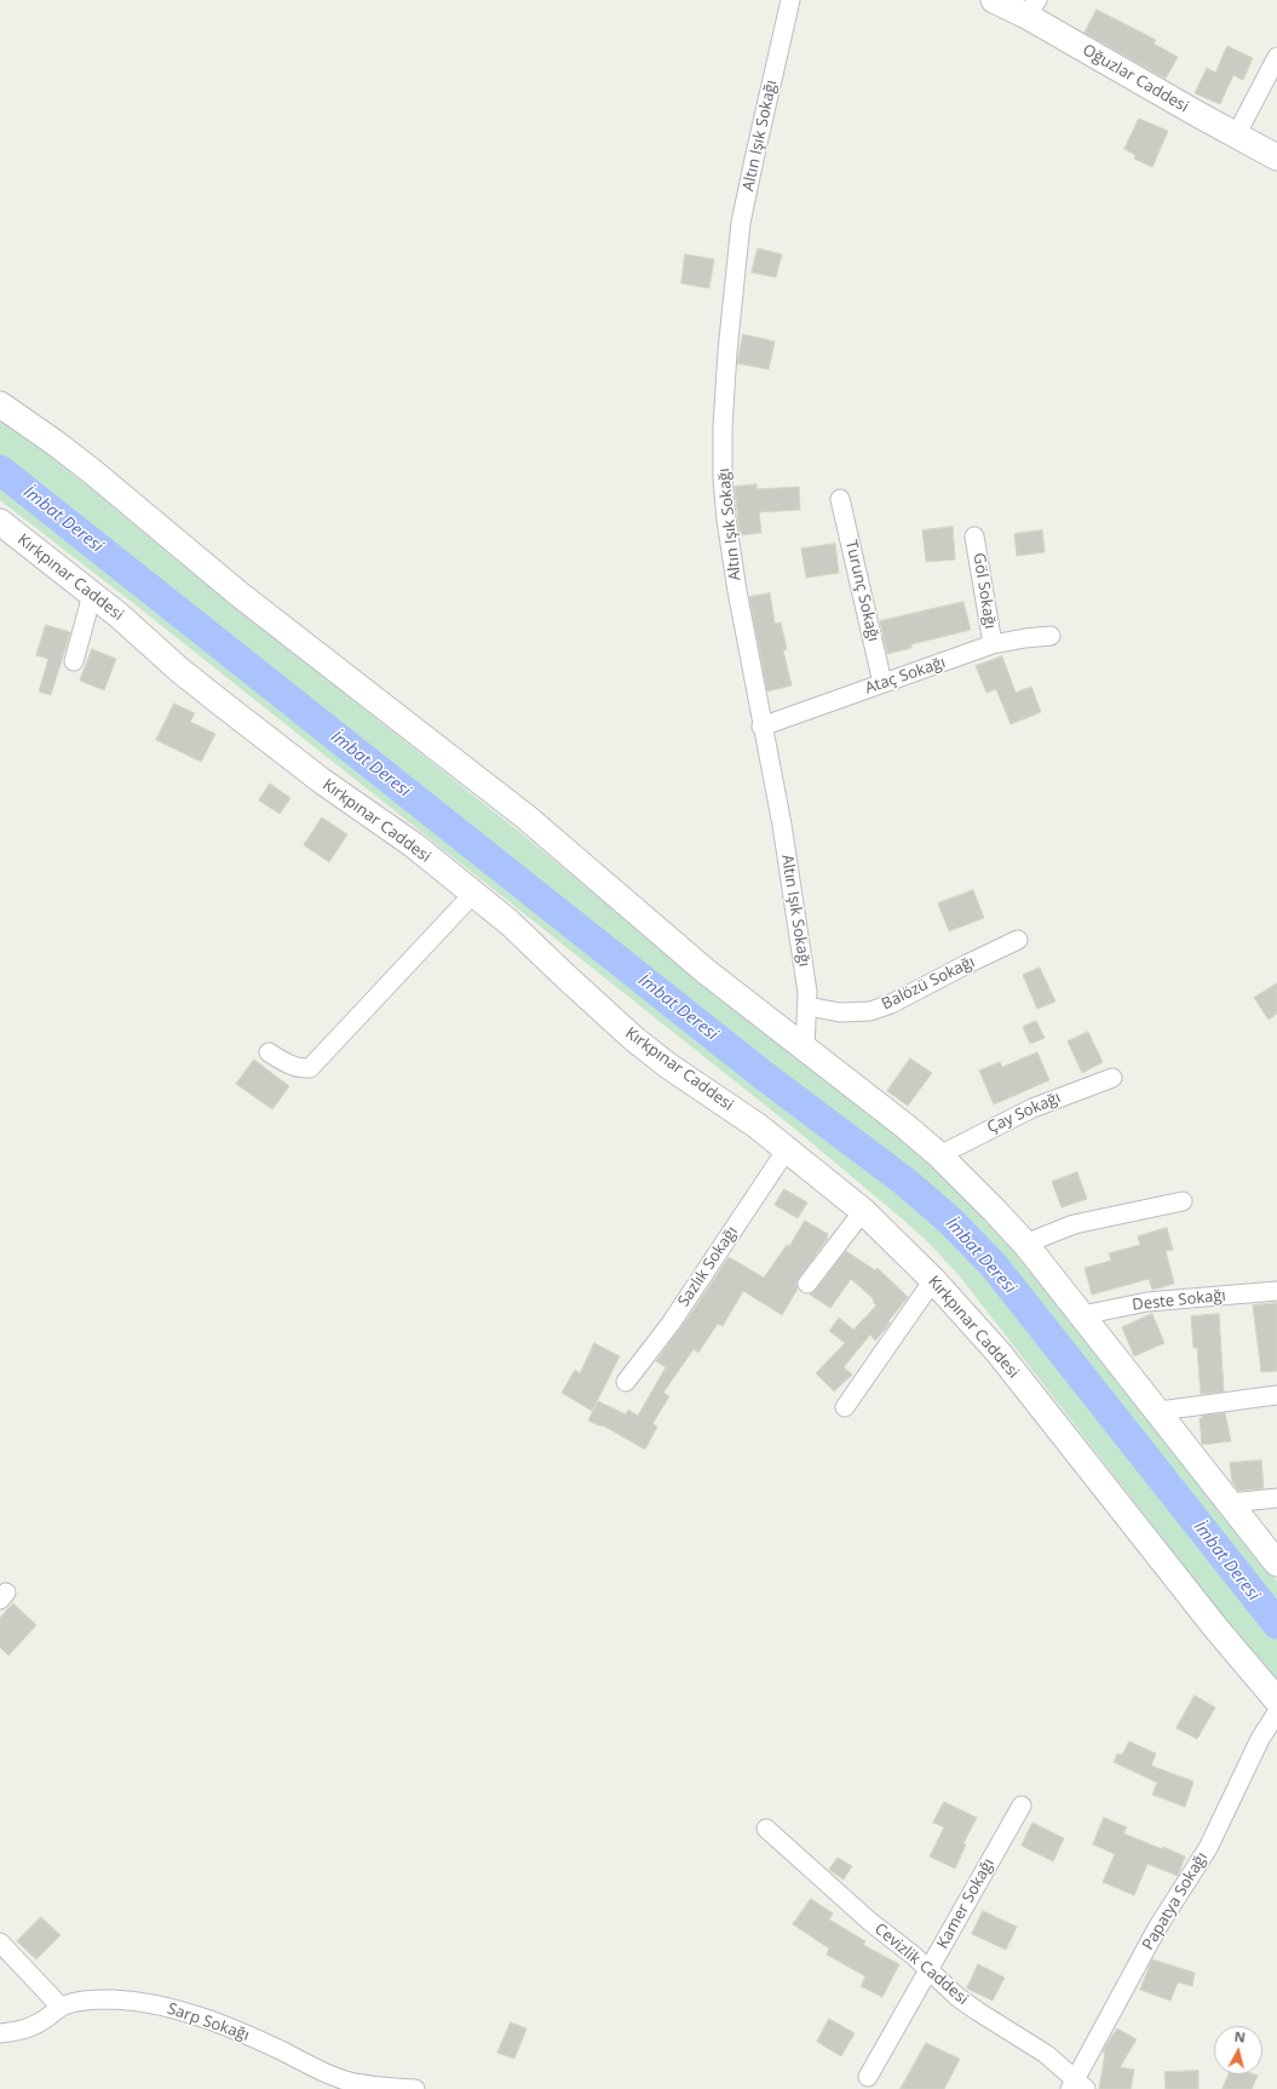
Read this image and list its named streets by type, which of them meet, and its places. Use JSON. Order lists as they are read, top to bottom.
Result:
{
  "streets": {
    "street": [
      "Oğuzlar Caddesi",
      "Altın Işık Sokağı",
      "Kırkpınar Caddesi",
      "Turunç Sokağı",
      "Göl Sokağı",
      "Ataç Sokağı",
      "Balözü Sokağı",
      "Çay Sokağı",
      "Sazlık Sokağı",
      "Deste Sokağı",
      "Papatya Sokağı",
      "Kamer Sokağı",
      "Cevizlik Caddesi",
      "Sarp Sokağı"
    ]
  },
  "crossings": [
    ["Altın Işık Sokağı", "Ataç Sokağı"],
    ["Altın Işık Sokağı", "Balözü Sokağı"],
    ["Kırkpınar Caddesi", "Sazlık Sokağı"],
    ["Turunç Sokağı", "Ataç Sokağı"],
    ["Göl Sokağı", "Ataç Sokağı"],
    ["Papatya Sokağı", "Cevizlik Caddesi"],
    ["Kamer Sokağı", "Cevizlik Caddesi"]
  ],
  "water": ["İmbat Deresi"],
  "north": "top"
}
